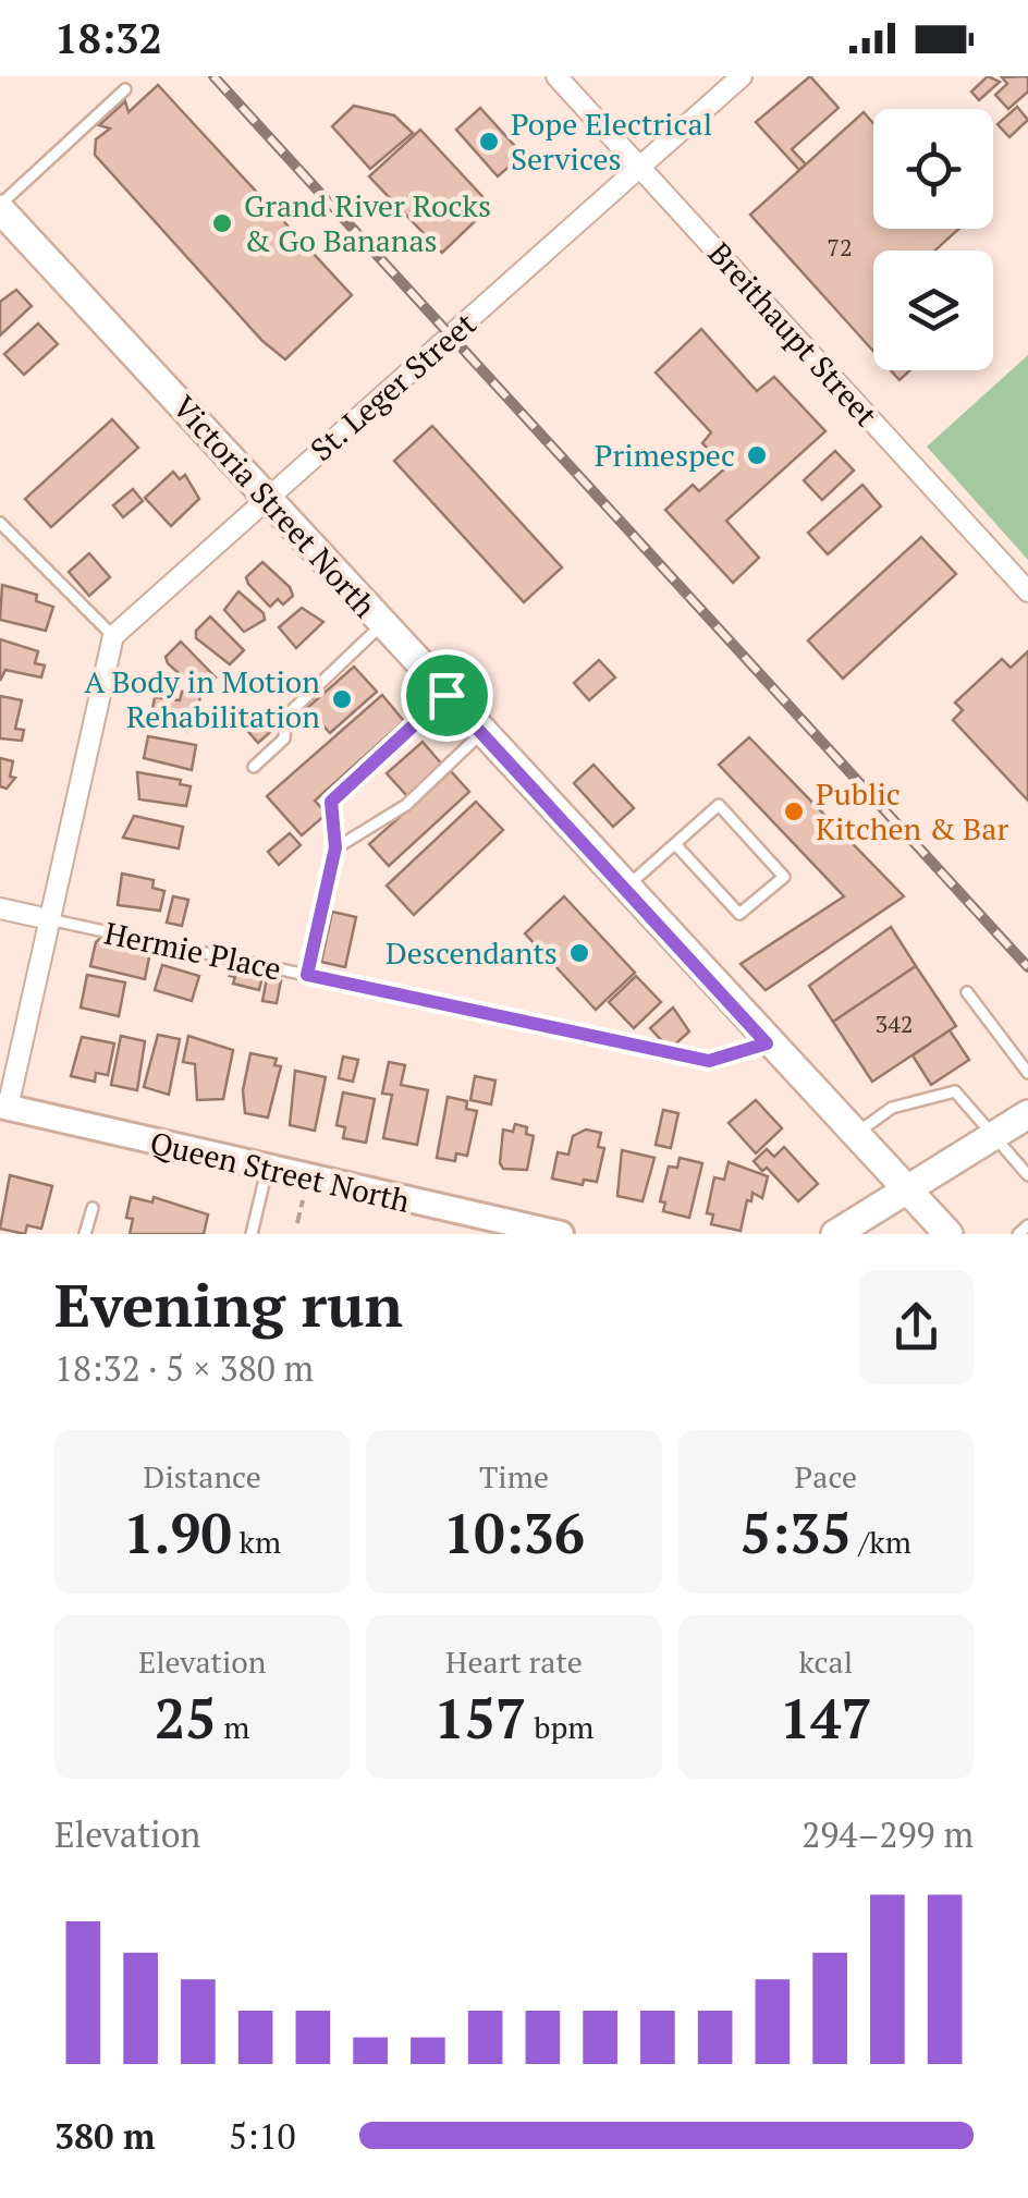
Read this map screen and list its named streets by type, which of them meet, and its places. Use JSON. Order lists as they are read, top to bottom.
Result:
{
  "streets": {
    "main road": ["Victoria Street North"],
    "street": [
      "Breithaupt Street",
      "St. Leger Street",
      "Hermie Place",
      "Queen Street North"
    ]
  },
  "crossings": [
    ["Breithaupt Street", "St. Leger Street"],
    ["St. Leger Street", "Victoria Street North"],
    ["Victoria Street North", "Hermie Place"]
  ],
  "places": [
    "Pope Electrical Services",
    "Grand River Rocks & Go Bananas",
    "Primespec",
    "A Body in Motion Rehabilitation",
    "Public Kitchen & Bar",
    "Descendants"
  ],
  "house_numbers": ["72", "342"],
  "page": {
    "status": "18:32",
    "heading": ["Evening run", "18:32 · 5 × 380 m"],
    "stats": [
      ["Distance", "1.90 km"],
      ["Time", "10:36"],
      ["Pace", "5:35 /km"],
      ["Elevation", "25 m"],
      ["Heart rate", "157 bpm"],
      ["kcal", "147"]
    ],
    "chart": ["Elevation", "294–299 m"],
    "list": [
      {
        "name": "380 m",
        "note": "5:10"
      }
    ]
  }
}
